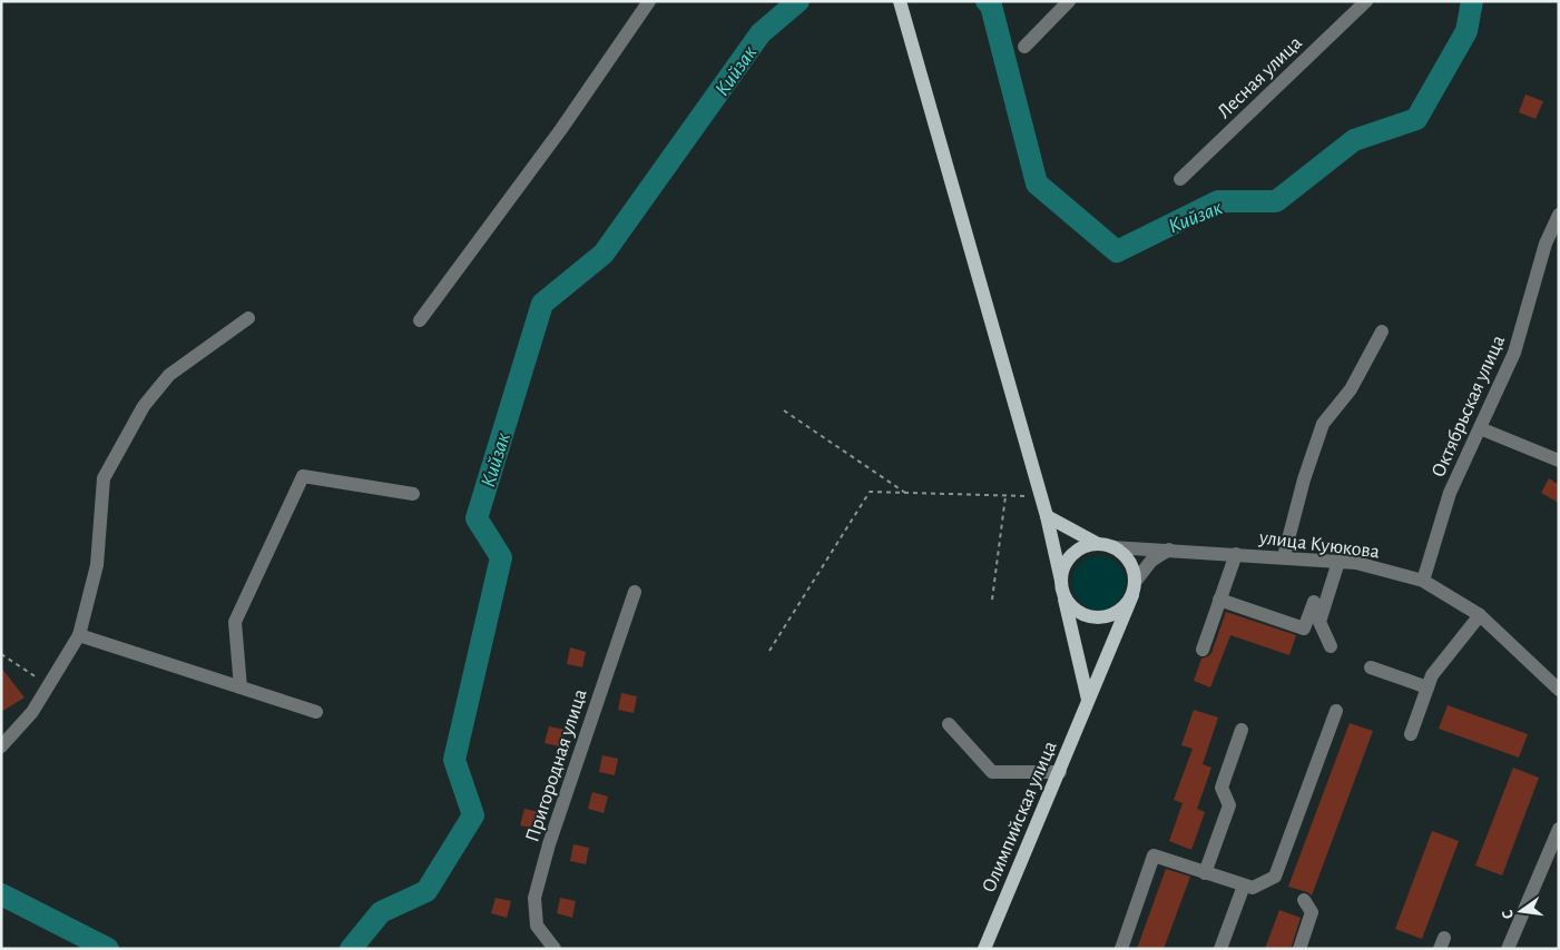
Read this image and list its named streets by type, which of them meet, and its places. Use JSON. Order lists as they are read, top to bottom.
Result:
{
  "streets": {
    "main road": ["Олимпийская улица"],
    "street": [
      "Лесная улица",
      "Октябрьская улица",
      "улица Куюкова",
      "Пригородная улица"
    ]
  },
  "crossings": [
    ["Октябрьская улица", "улица Куюкова"],
    ["улица Куюкова", "Олимпийская улица"]
  ],
  "water": ["Кийзак"],
  "north": "left"
}
